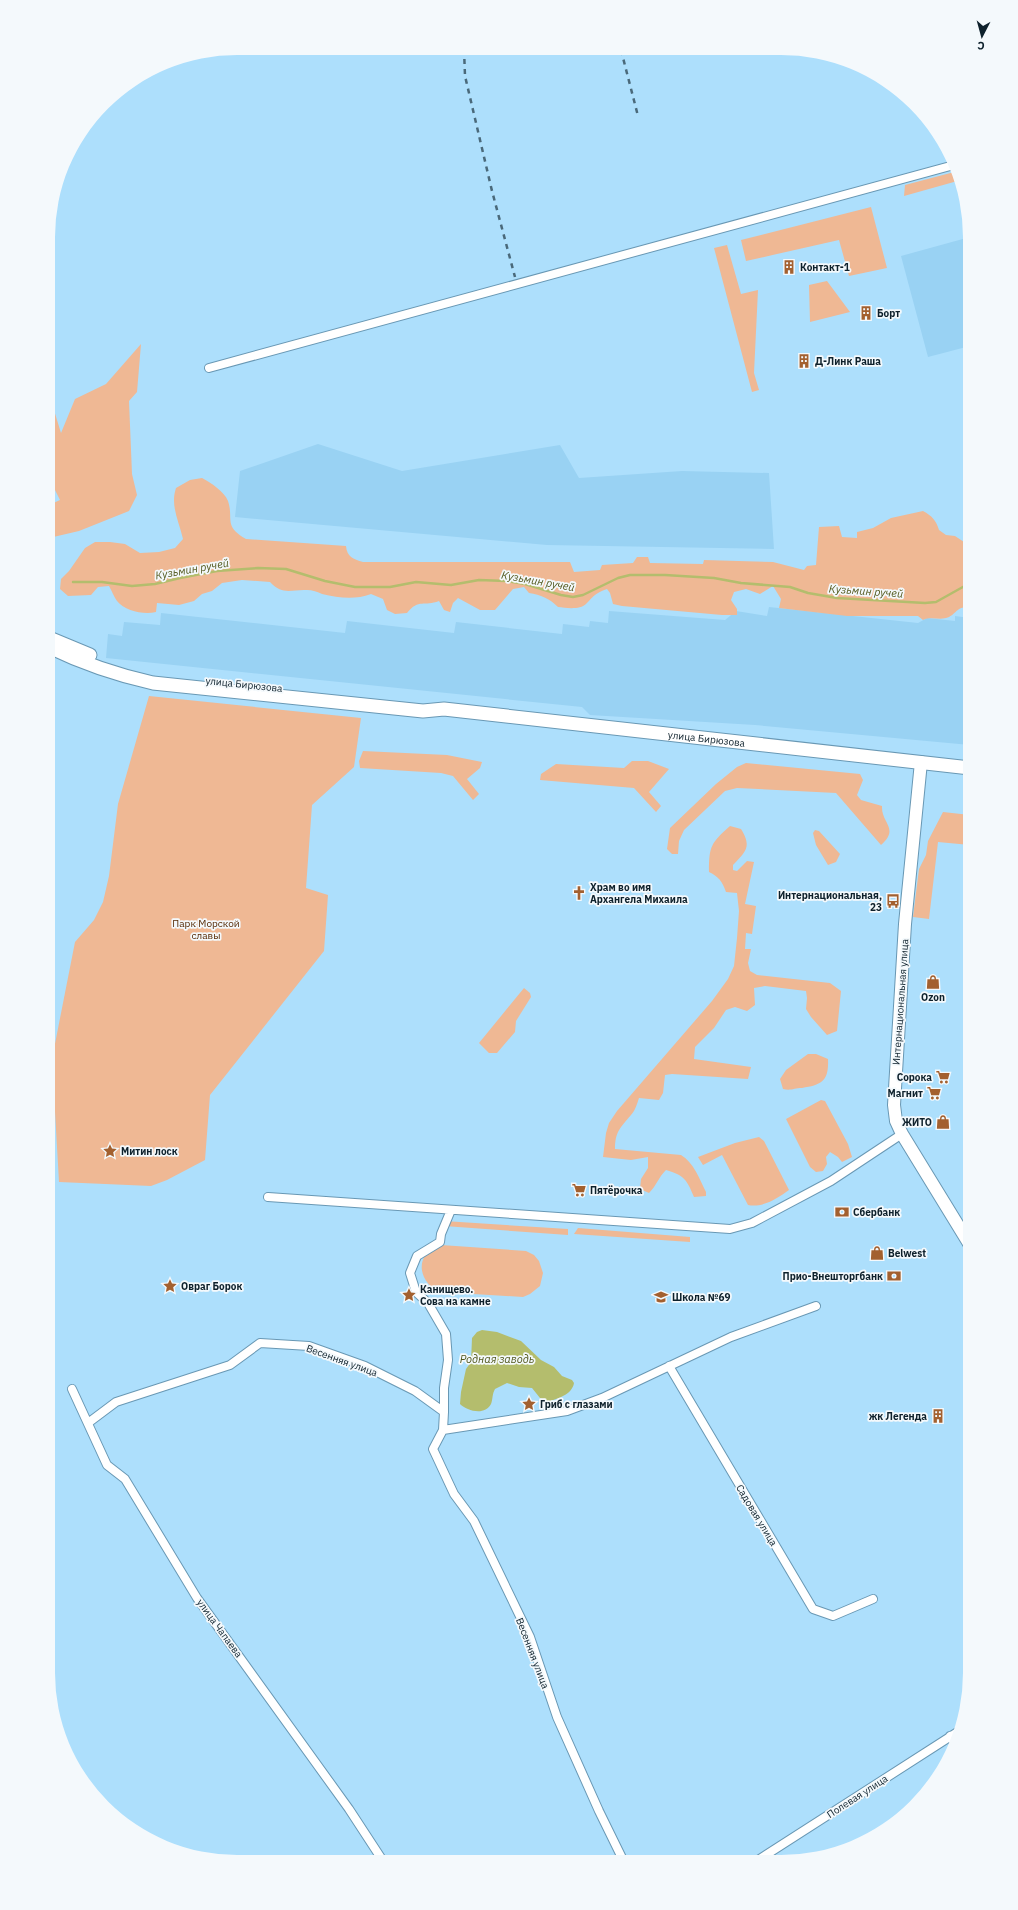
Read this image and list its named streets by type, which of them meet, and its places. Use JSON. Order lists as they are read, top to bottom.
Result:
{
  "streets": {
    "main road": ["улица Бирюзова", "Интернациональная улица"],
    "street": [
      "Весенняя улица",
      "Садовая улица",
      "улица Чапаева",
      "Полевая улица"
    ]
  },
  "crossings": [
    ["улица Бирюзова", "Интернациональная улица"],
    ["Весенняя улица", "улица Чапаева"]
  ],
  "water": ["Кузьмин ручей", "Родная заводь"],
  "parks": ["Парк Морской славы"],
  "places": {
    "building": [
      "Контакт-1",
      "Борт",
      "Д-Линк Раша",
      "жк Легенда"
    ],
    "church": ["Храм во имя Архангела Михаила"],
    "bus stop": ["Интернациональная, 23"],
    "shop": ["Ozon", "ЖИТО", "Belwest"],
    "supermarket": ["Сорока", "Магнит", "Пятёрочка"],
    "place": [
      "Митин лоск",
      "Овраг Борок",
      "Канищево. Сова на камне",
      "Гриб с глазами"
    ],
    "bank": ["Сбербанк", "Прио-Внешторгбанк"],
    "school or university": ["Школа №69"]
  },
  "north": "bottom"
}
